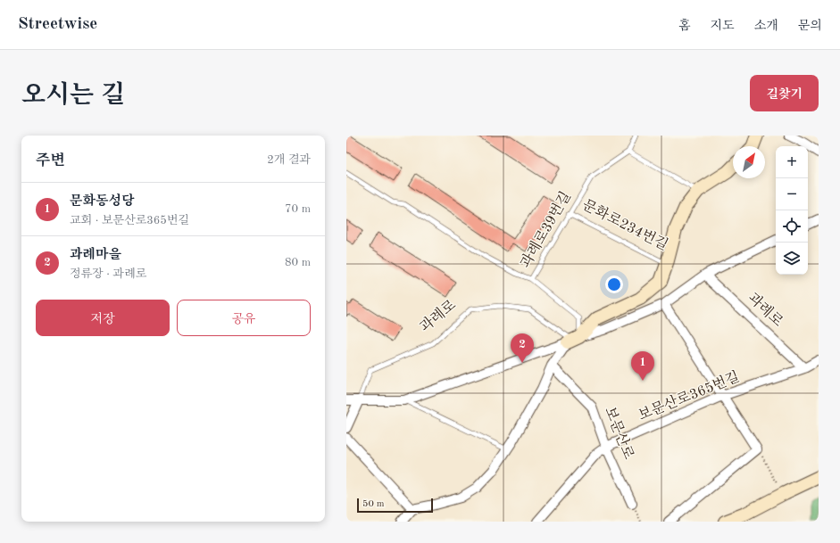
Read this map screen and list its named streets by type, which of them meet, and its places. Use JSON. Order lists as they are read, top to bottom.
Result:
{
  "streets": {
    "main road": ["문화로234번길"],
    "street": ["과례로", "보문산로365번길", "보문산로"],
    "lane": ["과례로39번길"]
  },
  "crossings": [
    ["문화로234번길", "과례로39번길"],
    ["문화로234번길", "과례로"],
    ["과례로39번길", "과례로"],
    ["과례로", "보문산로365번길"],
    ["보문산로365번길", "보문산로"]
  ],
  "scale_bar": "50 m",
  "north": "top right",
  "page": {
    "header": "Streetwise",
    "nav": [
      "홈",
      "지도",
      "소개",
      "문의"
    ],
    "title": "오시는 길",
    "buttons": [
      "길찾기",
      ["저장", "공유"]
    ],
    "heading": ["주변", "2개 결과"],
    "map_buttons": ["+", "−"],
    "list": [
      {
        "mark": "1",
        "name": "문화동성당",
        "note": "교회 · 보문산로365번길",
        "value": "70 m"
      },
      {
        "mark": "2",
        "name": "과례마을",
        "note": "정류장 · 과례로",
        "value": "80 m"
      }
    ],
    "pins": ["2", "1"],
    "scale": "50 m"
  }
}
